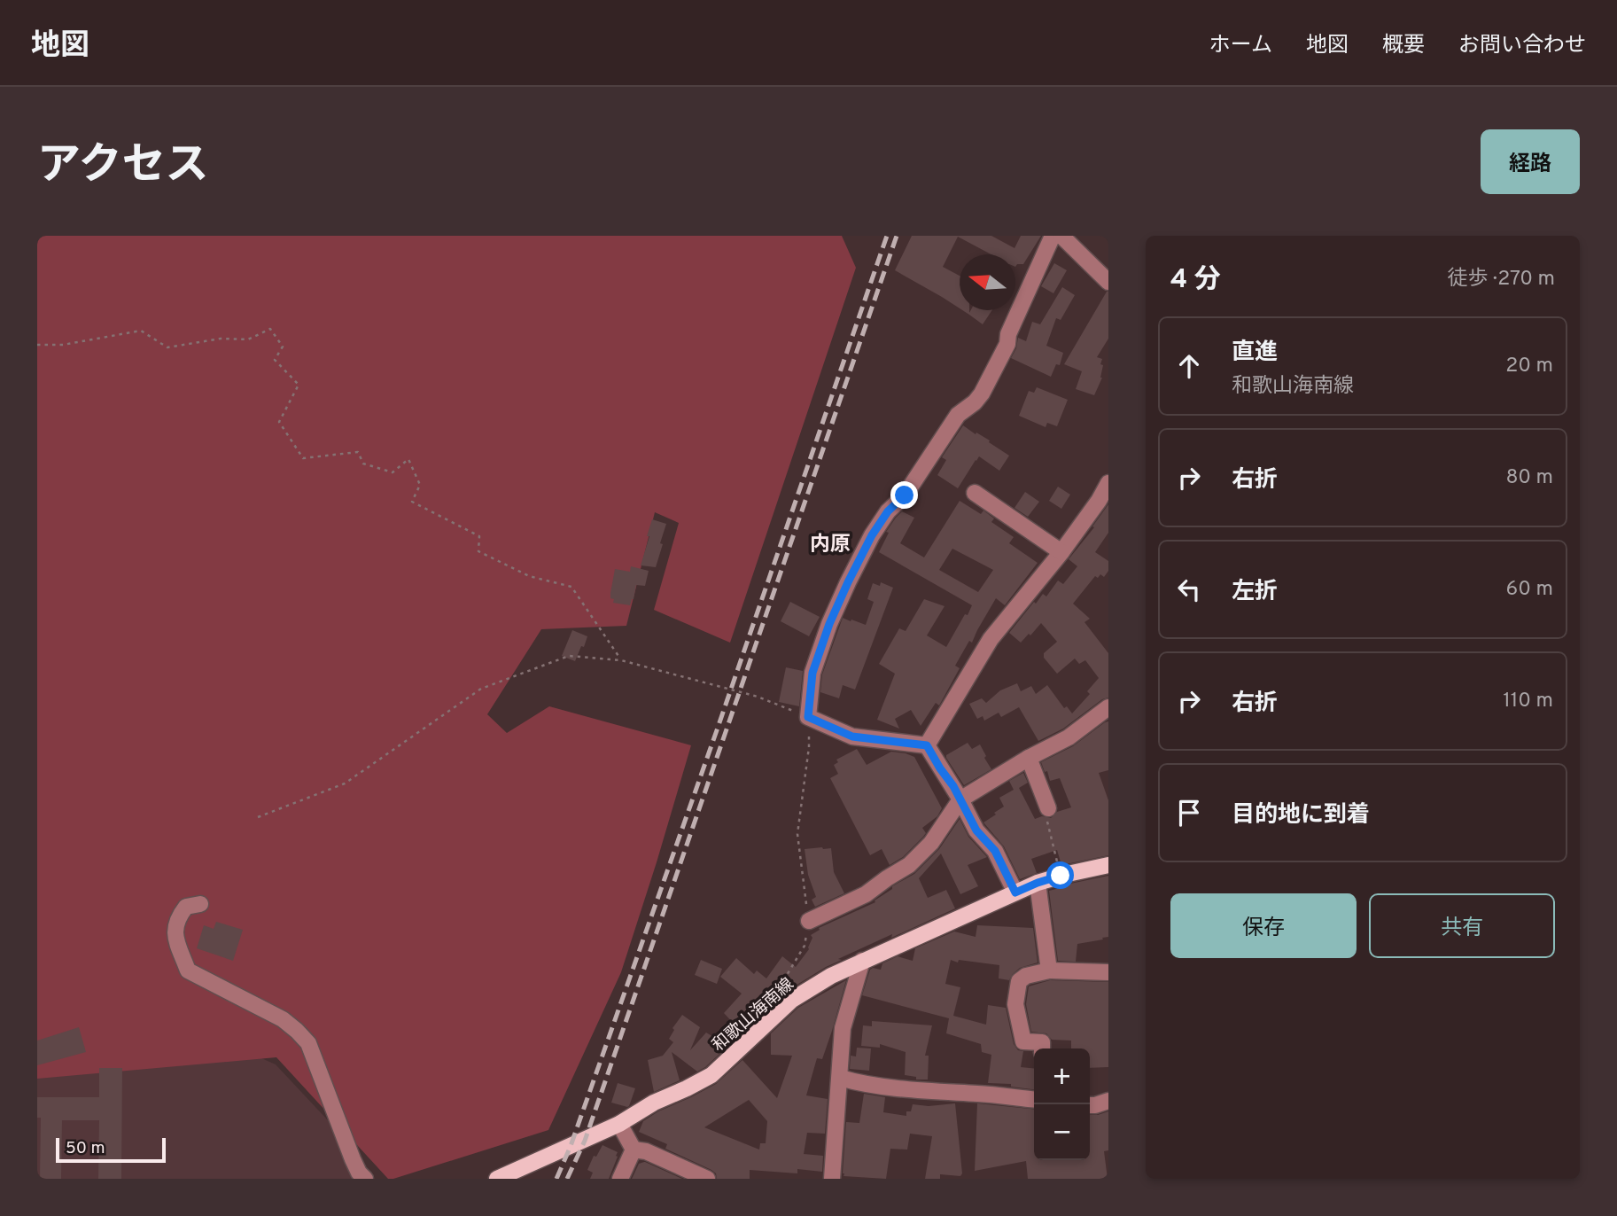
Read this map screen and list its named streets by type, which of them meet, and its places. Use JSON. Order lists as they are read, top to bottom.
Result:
{
  "streets": {
    "main road": ["和歌山海南線"]
  },
  "districts": ["内原"],
  "scale_bar": "50 m",
  "north": "left",
  "page": {
    "header": "地図",
    "nav": [
      "ホーム",
      "地図",
      "概要",
      "お問い合わせ"
    ],
    "title": "アクセス",
    "buttons": [
      "経路",
      ["保存", "共有"]
    ],
    "heading": ["4 分", "徒歩 · 270 m"],
    "list": [
      ["直進", "和歌山海南線", "20 m"],
      ["右折", "80 m"],
      ["左折", "60 m"],
      ["右折", "110 m"],
      "目的地に到着"
    ],
    "map_buttons": ["+", "−"],
    "scale": "50 m"
  }
}
